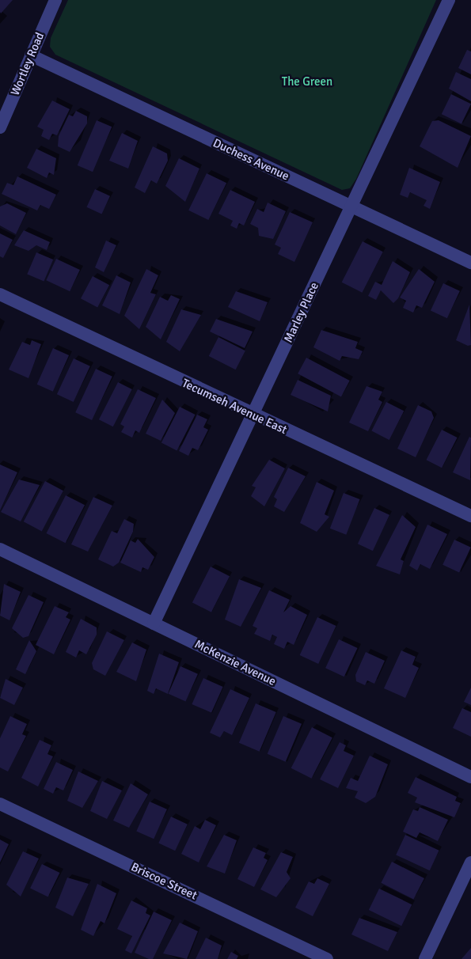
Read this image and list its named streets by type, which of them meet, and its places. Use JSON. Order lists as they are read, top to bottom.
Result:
{
  "streets": {
    "street": [
      "Wortley Road",
      "Duchess Avenue",
      "Marley Place",
      "Tecumseh Avenue East",
      "McKenzie Avenue",
      "Briscoe Street"
    ]
  },
  "crossings": [
    ["Wortley Road", "Duchess Avenue"],
    ["Duchess Avenue", "Marley Place"],
    ["Marley Place", "Tecumseh Avenue East"],
    ["Marley Place", "McKenzie Avenue"]
  ],
  "parks": ["The Green"]
}
